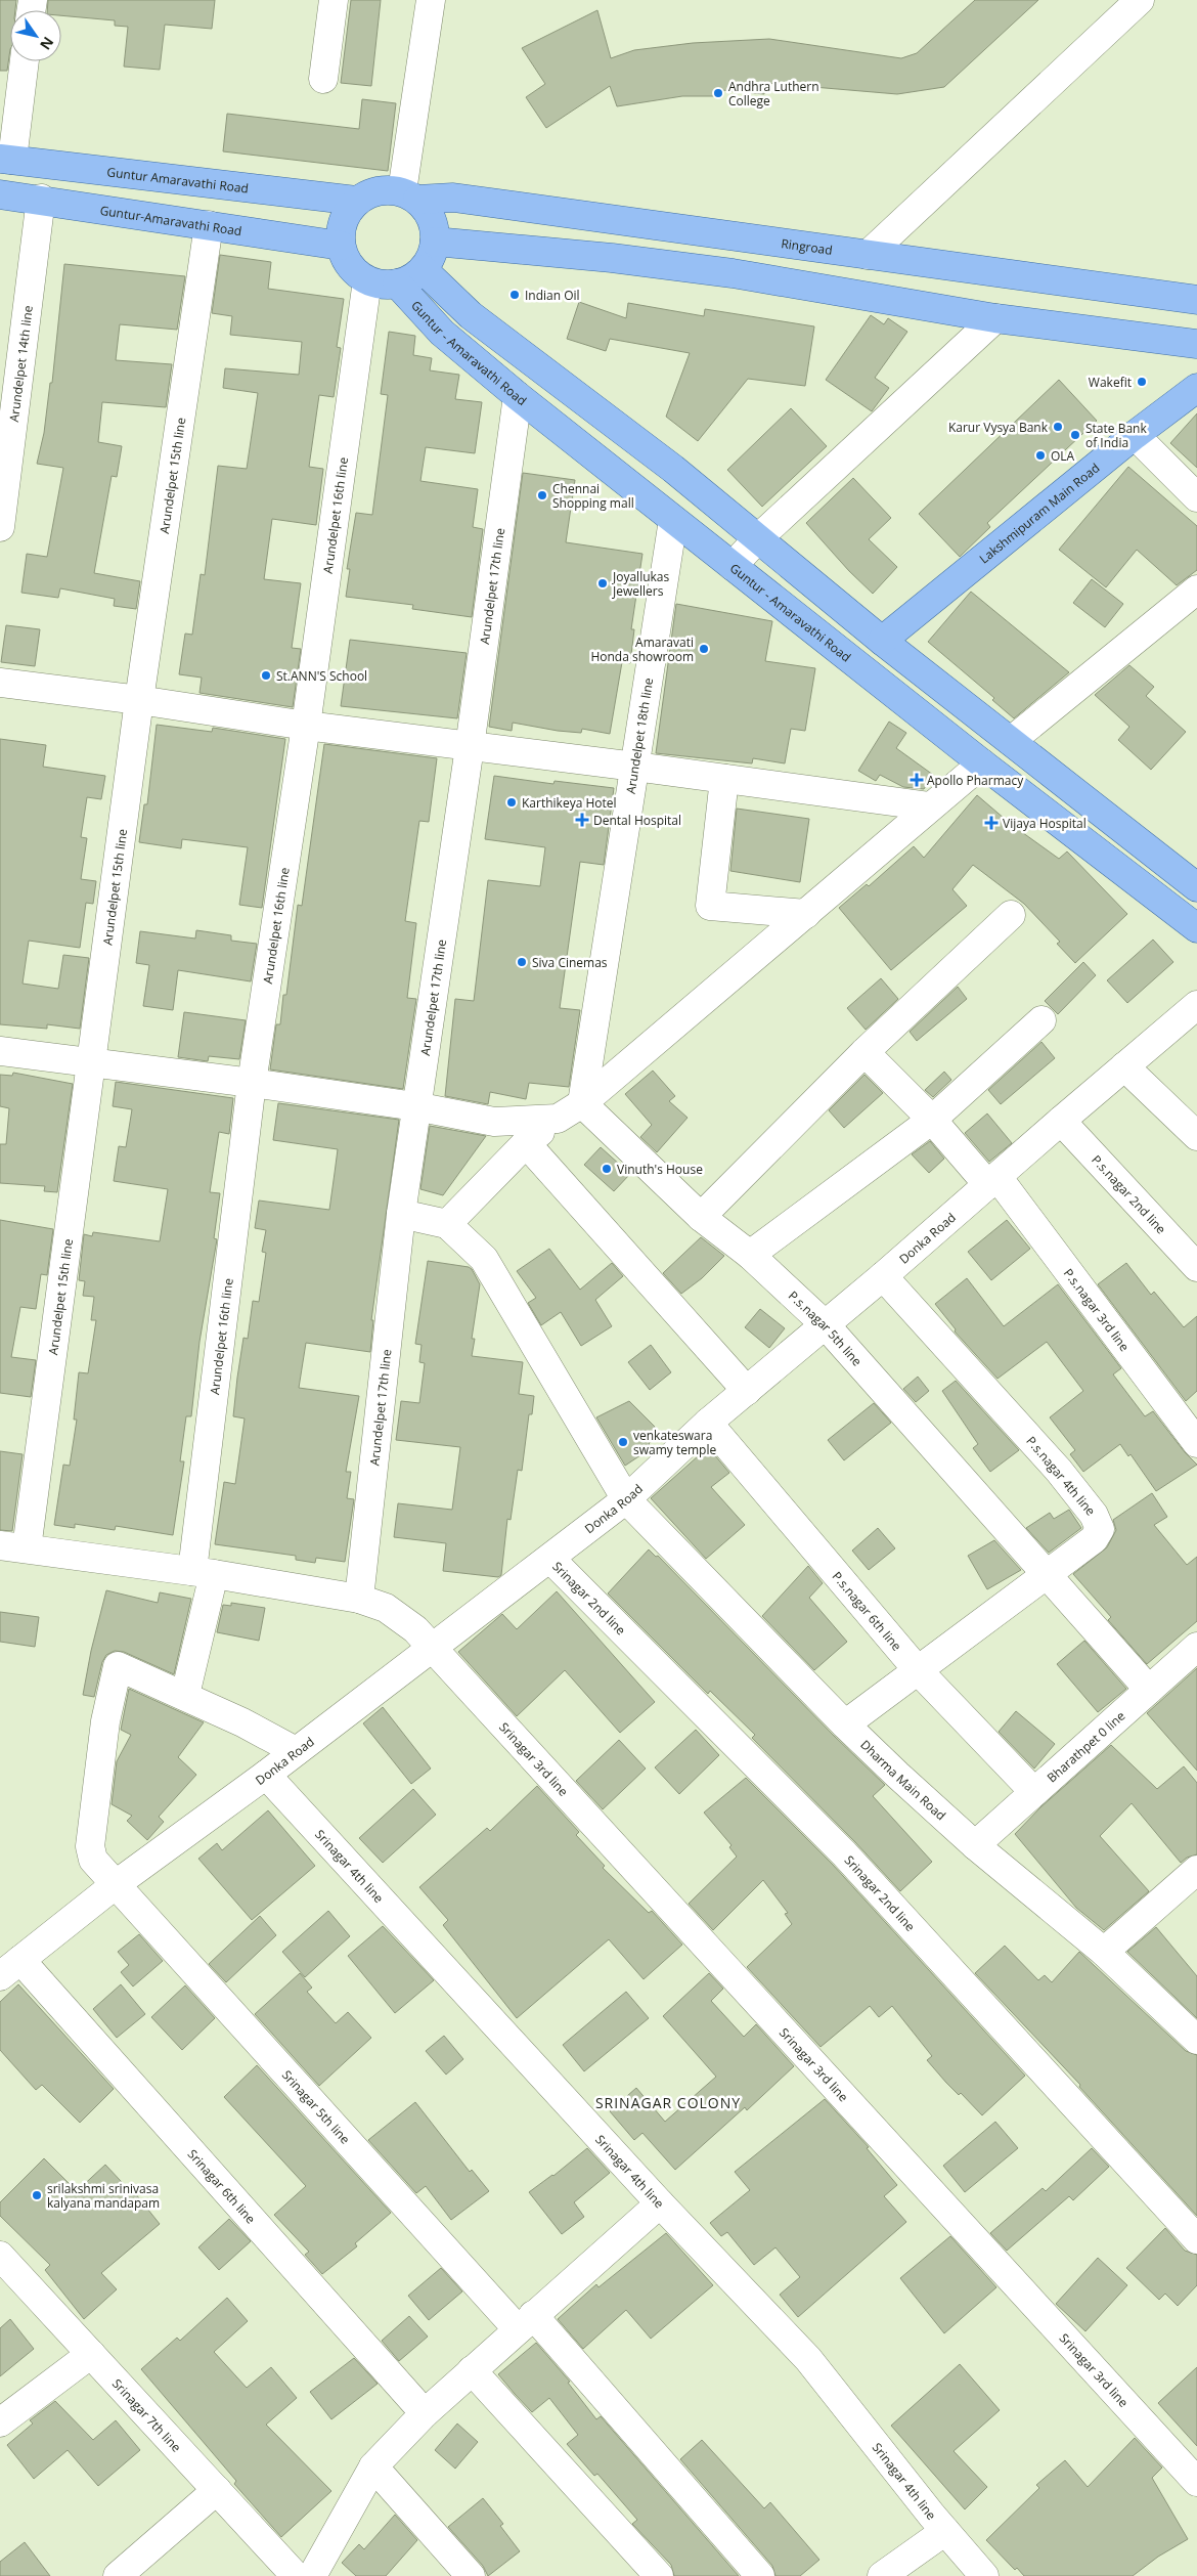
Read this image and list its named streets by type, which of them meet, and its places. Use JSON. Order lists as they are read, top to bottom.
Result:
{
  "streets": {
    "main road": [
      "Guntur Amaravathi Road",
      "Guntur-Amaravathi Road",
      "Ringroad",
      "Guntur - Amaravathi Road",
      "Lakshmipuram Main Road"
    ],
    "street": [
      "Arundelpet 14th line",
      "Arundelpet 15th line",
      "Arundelpet 16th line",
      "Arundelpet 17th line",
      "Arundelpet 18th line",
      "P.s.nagar 2nd line",
      "Donka Road",
      "P.s.nagar 3rd line",
      "P.s.nagar 5th line",
      "P.s.nagar 4th line",
      "Srinagar 2nd line",
      "P.s.nagar 6th line",
      "Bharathpet 0 line",
      "Srinagar 3rd line",
      "Dharma Main Road",
      "Srinagar 4th line",
      "Srinagar 5th line",
      "Srinagar 6th line",
      "Srinagar 7th line"
    ]
  },
  "crossings": [
    ["Guntur Amaravathi Road", "Guntur-Amaravathi Road"],
    ["Guntur Amaravathi Road", "Ringroad"],
    ["Guntur Amaravathi Road", "Guntur - Amaravathi Road"],
    ["Guntur Amaravathi Road", "Arundelpet 16th line"],
    ["Guntur-Amaravathi Road", "Ringroad"],
    ["Guntur-Amaravathi Road", "Guntur - Amaravathi Road"],
    ["Guntur-Amaravathi Road", "Arundelpet 14th line"],
    ["Guntur-Amaravathi Road", "Arundelpet 15th line"],
    ["Guntur-Amaravathi Road", "Arundelpet 16th line"],
    ["Ringroad", "Guntur - Amaravathi Road"],
    ["Ringroad", "Arundelpet 16th line"],
    ["Guntur - Amaravathi Road", "Arundelpet 16th line"],
    ["Guntur - Amaravathi Road", "Arundelpet 17th line"],
    ["Guntur - Amaravathi Road", "Arundelpet 18th line"],
    ["Arundelpet 15th line", "Srinagar 3rd line"],
    ["Arundelpet 16th line", "Srinagar 3rd line"],
    ["Arundelpet 16th line", "Srinagar 5th line"],
    ["Arundelpet 17th line", "Srinagar 3rd line"],
    ["Arundelpet 18th line", "P.s.nagar 5th line"],
    ["P.s.nagar 2nd line", "Donka Road"],
    ["Donka Road", "P.s.nagar 3rd line"],
    ["Donka Road", "P.s.nagar 5th line"],
    ["Donka Road", "P.s.nagar 4th line"],
    ["Donka Road", "Srinagar 2nd line"],
    ["Donka Road", "P.s.nagar 6th line"],
    ["Donka Road", "Srinagar 3rd line"],
    ["Donka Road", "Dharma Main Road"],
    ["Donka Road", "Srinagar 4th line"],
    ["Donka Road", "Srinagar 5th line"],
    ["Donka Road", "Srinagar 6th line"],
    ["P.s.nagar 5th line", "P.s.nagar 4th line"],
    ["P.s.nagar 5th line", "Bharathpet 0 line"],
    ["P.s.nagar 4th line", "P.s.nagar 6th line"],
    ["P.s.nagar 4th line", "Dharma Main Road"],
    ["P.s.nagar 6th line", "Bharathpet 0 line"],
    ["Bharathpet 0 line", "Dharma Main Road"]
  ],
  "districts": ["SRINAGAR COLONY"],
  "places": {
    "other": [
      "Andhra Luthern College",
      "Indian Oil",
      "Wakefit",
      "Karur Vysya Bank",
      "State Bank of India",
      "OLA",
      "Chennai Shopping mall",
      "Joyallukas Jewellers",
      "Amaravati Honda showroom",
      "St.ANN'S School",
      "Karthikeya Hotel",
      "Siva Cinemas",
      "Vinuth's House",
      "venkateswara swamy temple",
      "srilakshmi srinivasa kalyana mandapam"
    ],
    "health": ["Apollo Pharmacy", "Dental Hospital", "Vijaya Hospital"]
  },
  "north": "bottom right"
}
